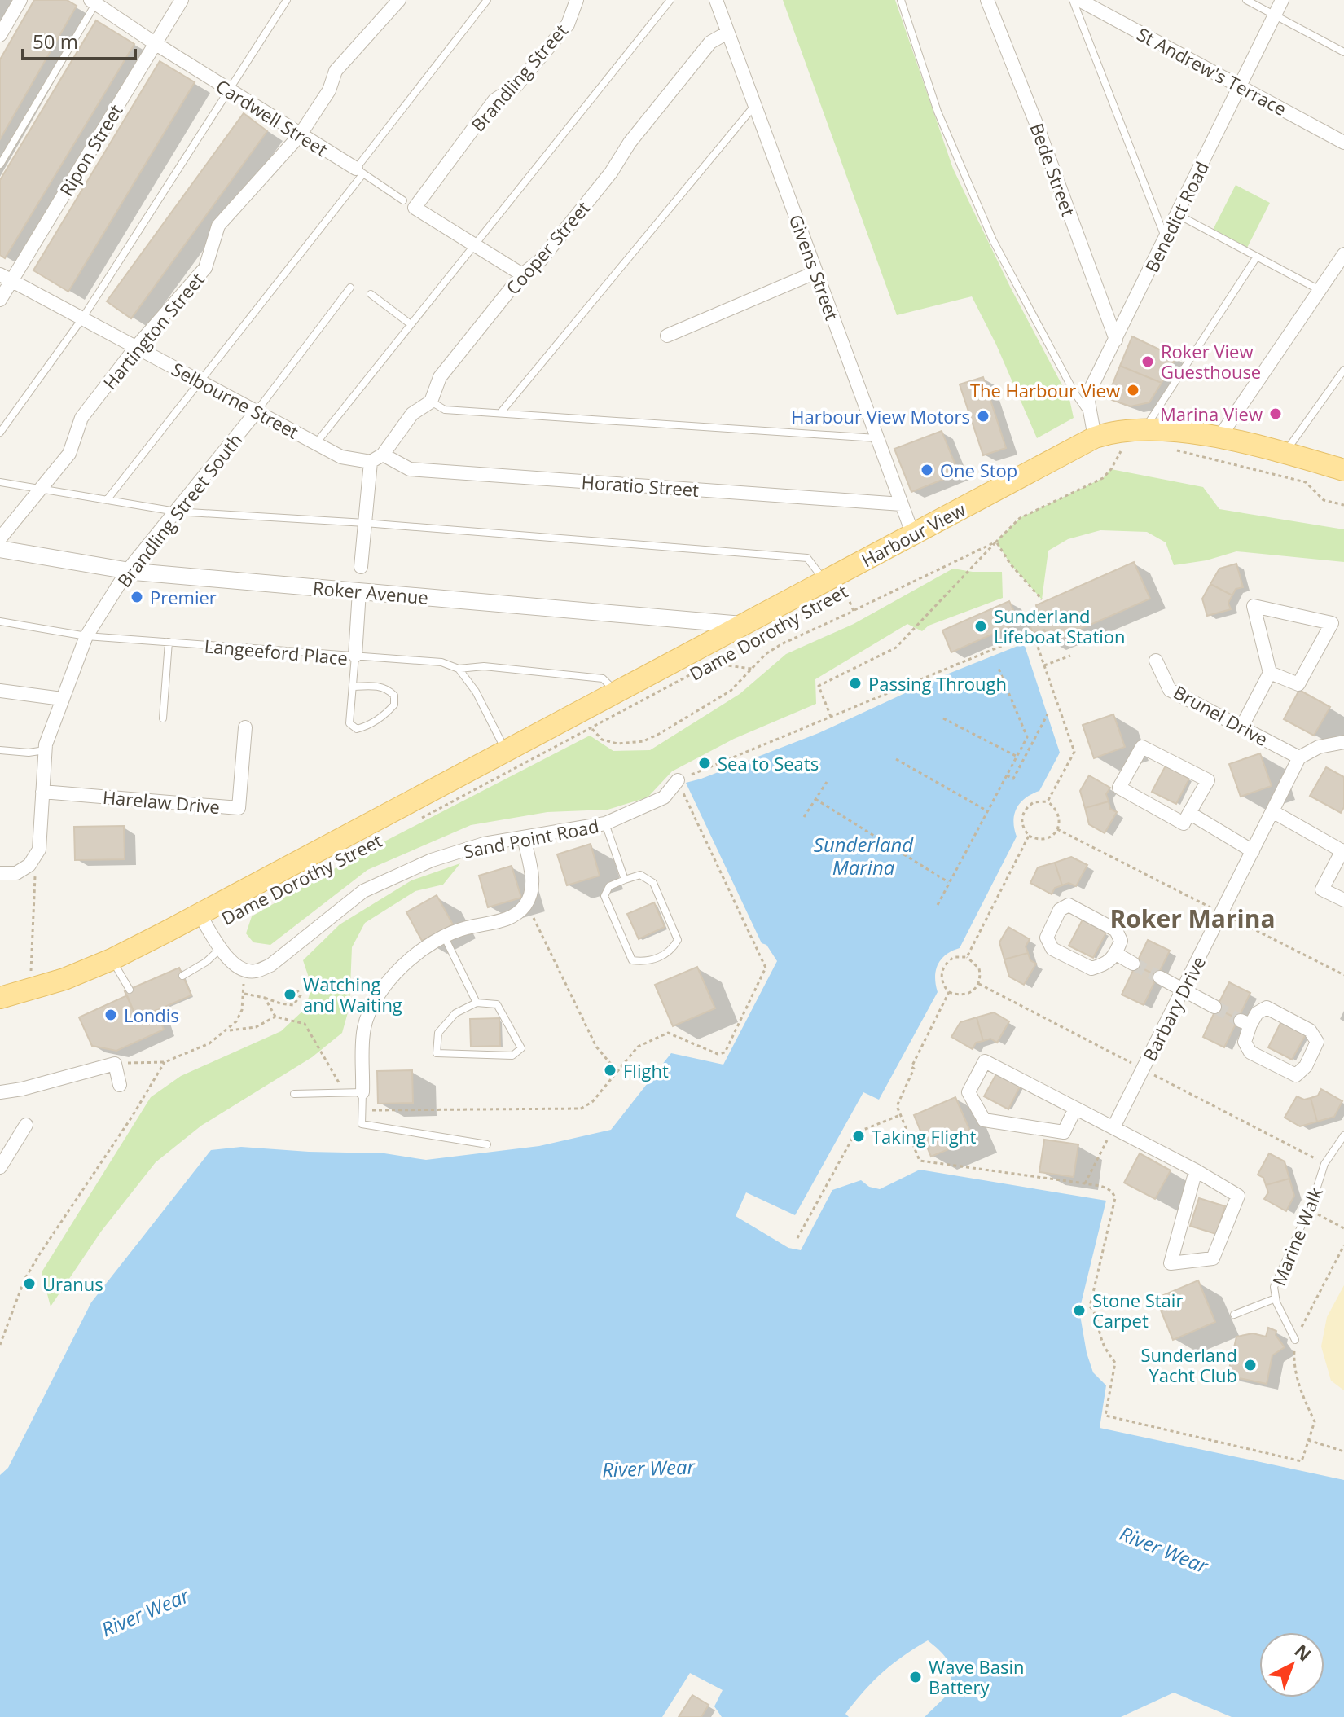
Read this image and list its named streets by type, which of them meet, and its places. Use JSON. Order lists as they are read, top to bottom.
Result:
{
  "streets": {
    "main road": ["Harbour View", "Dame Dorothy Street"],
    "street": [
      "St Andrew's Terrace",
      "Brandling Street",
      "Cardwell Street",
      "Ripon Street",
      "Bede Street",
      "Benedict Road",
      "Cooper Street",
      "Givens Street",
      "Hartington Street",
      "Selbourne Street",
      "Horatio Street",
      "Brandling Street South",
      "Roker Avenue",
      "Brunel Drive",
      "Harelaw Drive",
      "Sand Point Road",
      "Barbary Drive"
    ],
    "lane": ["Langeeford Place", "Marine Walk"]
  },
  "crossings": [
    ["St Andrew's Terrace", "Benedict Road"],
    ["Brandling Street", "Cooper Street"],
    ["Cardwell Street", "Ripon Street"],
    ["Cardwell Street", "Hartington Street"],
    ["Ripon Street", "Selbourne Street"],
    ["Bede Street", "Benedict Road"],
    ["Benedict Road", "Harbour View"],
    ["Cooper Street", "Givens Street"],
    ["Cooper Street", "Selbourne Street"],
    ["Cooper Street", "Horatio Street"],
    ["Givens Street", "Horatio Street"],
    ["Givens Street", "Harbour View"],
    ["Hartington Street", "Selbourne Street"],
    ["Selbourne Street", "Horatio Street"],
    ["Selbourne Street", "Brandling Street South"],
    ["Brandling Street South", "Roker Avenue"],
    ["Brandling Street South", "Langeeford Place"],
    ["Brandling Street South", "Harelaw Drive"],
    ["Harbour View", "Roker Avenue"],
    ["Harbour View", "Dame Dorothy Street"],
    ["Brunel Drive", "Barbary Drive"]
  ],
  "districts": ["Roker Marina"],
  "water": ["Sunderland Marina", "River Wear"],
  "places": [
    "Roker View Guesthouse",
    "The Harbour View",
    "Marina View",
    "Harbour View Motors",
    "One Stop",
    "Premier",
    "Sunderland Lifeboat Station",
    "Passing Through",
    "Sea to Seats",
    "Watching and Waiting",
    "Londis",
    "Flight",
    "Taking Flight",
    "Uranus",
    "Stone Stair Carpet",
    "Sunderland Yacht Club",
    "Wave Basin Battery"
  ],
  "scale_bar": "50 m",
  "north": "top right"
}
